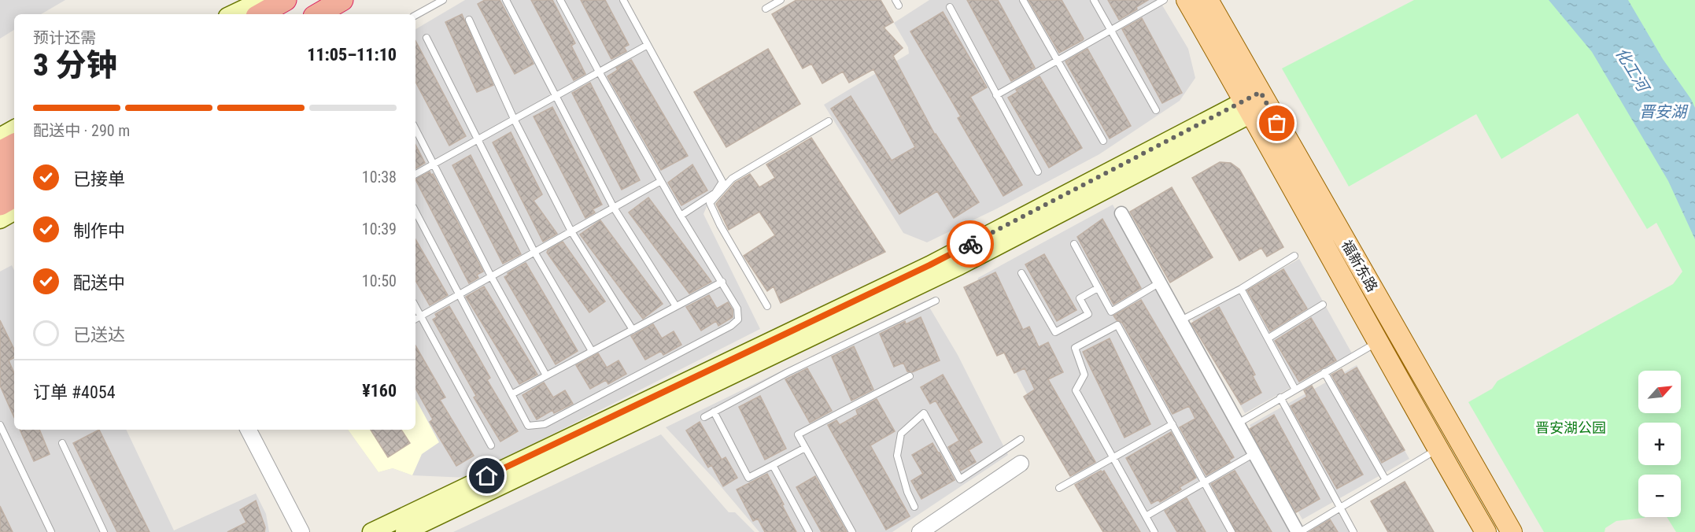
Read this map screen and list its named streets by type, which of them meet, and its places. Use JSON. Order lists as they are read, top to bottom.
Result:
{
  "streets": {
    "main road": ["福新东路"]
  },
  "water": ["化工河", "晋安湖"],
  "parks": ["晋安湖公园"],
  "north": "top right",
  "page": {
    "heading": ["3 分钟", "预计还需", "11:05–11:10"],
    "panel": ["订单 #4054", "¥160"],
    "bar": "配送中 · 290 m",
    "list": [
      ["已接单", "10:38"],
      ["制作中", "10:39"],
      ["配送中", "10:50"],
      "已送达"
    ],
    "map_buttons": ["+", "−"]
  }
}
